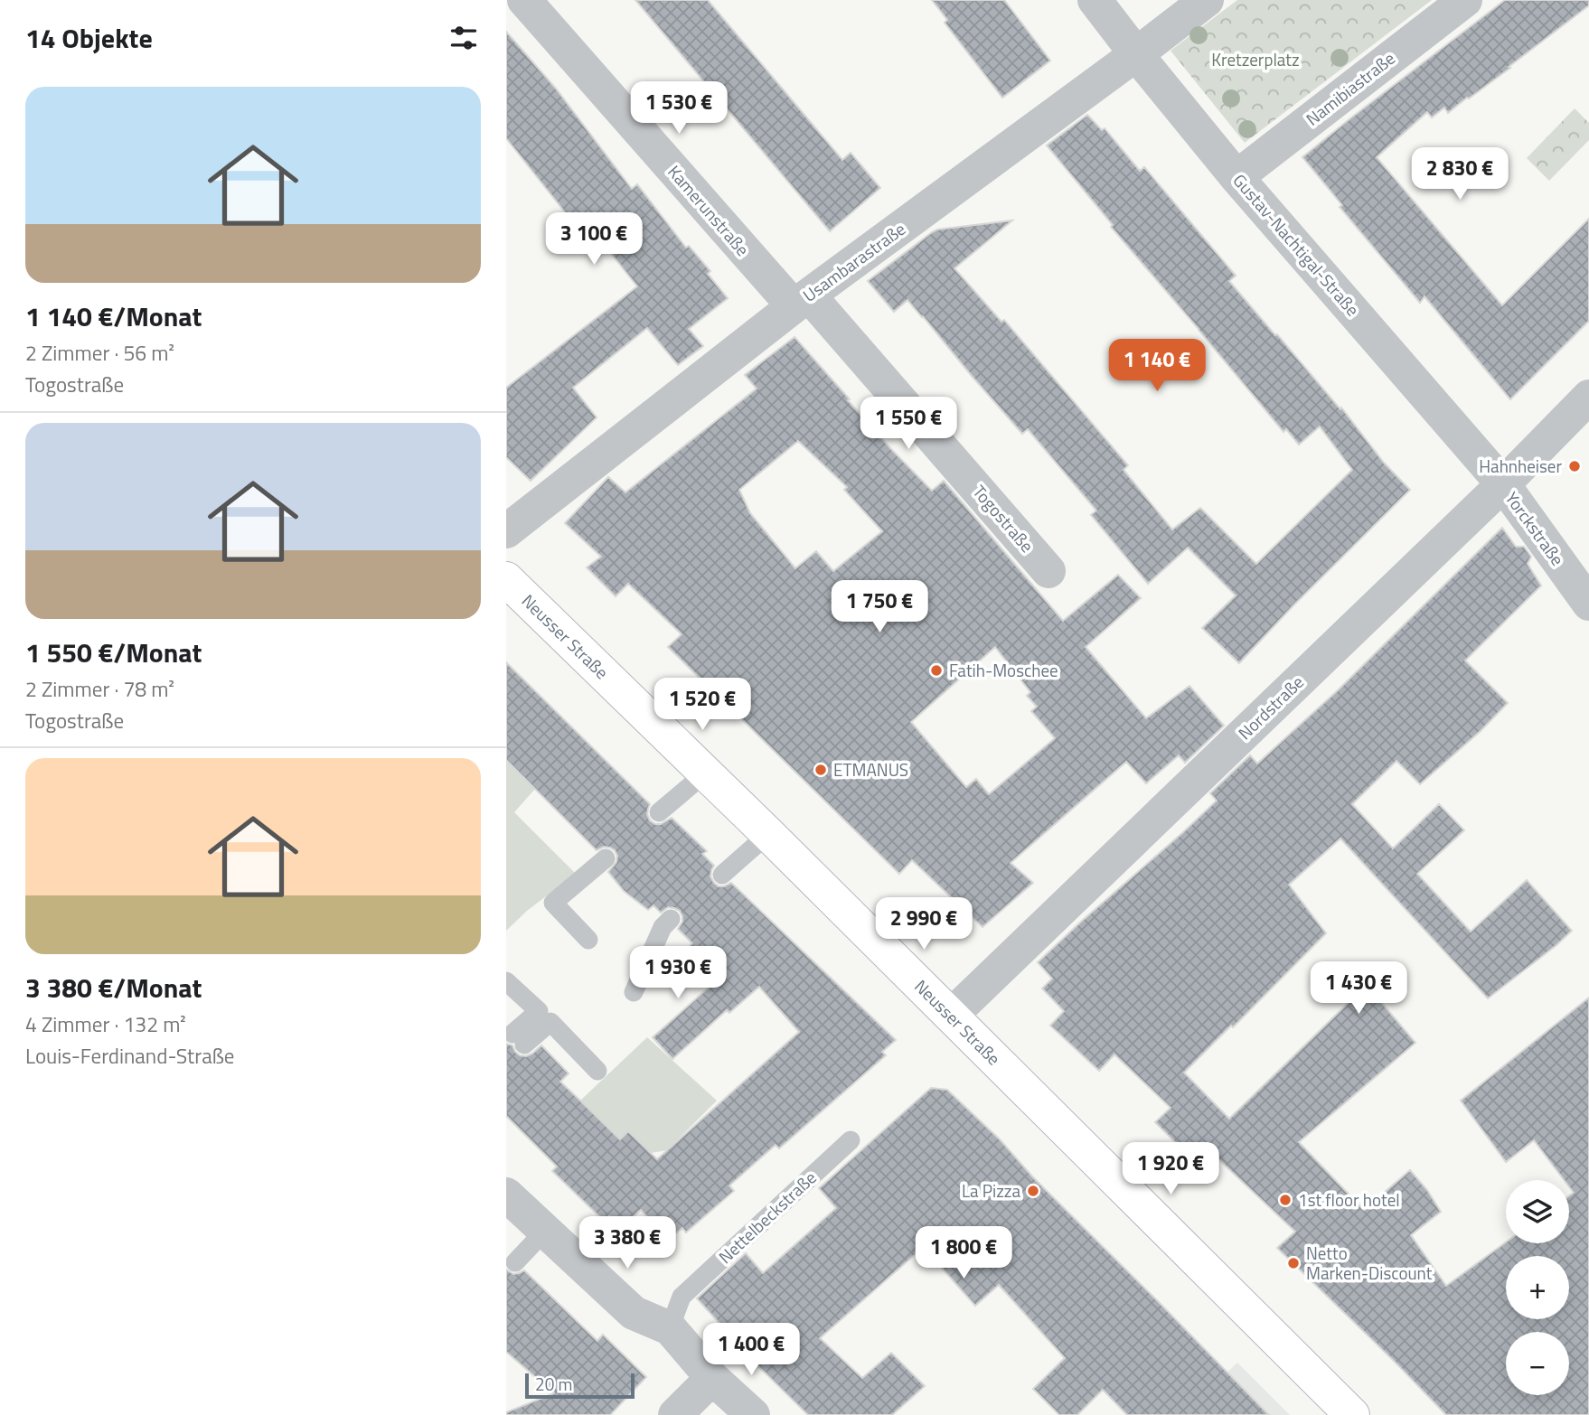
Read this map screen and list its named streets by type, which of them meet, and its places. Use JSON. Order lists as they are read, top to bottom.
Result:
{
  "streets": {
    "main road": ["Neusser Straße"],
    "street": [
      "Namibiastraße",
      "Kamerunstraße",
      "Gustav-Nachtigal-Straße",
      "Usambarastraße",
      "Togostraße",
      "Yorckstraße",
      "Nordstraße"
    ],
    "lane": ["Nettelbeckstraße"]
  },
  "crossings": [
    ["Namibiastraße", "Gustav-Nachtigal-Straße"],
    ["Kamerunstraße", "Usambarastraße"],
    ["Kamerunstraße", "Togostraße"],
    ["Gustav-Nachtigal-Straße", "Usambarastraße"],
    ["Gustav-Nachtigal-Straße", "Yorckstraße"],
    ["Gustav-Nachtigal-Straße", "Nordstraße"],
    ["Usambarastraße", "Togostraße"],
    ["Yorckstraße", "Nordstraße"],
    ["Neusser Straße", "Nordstraße"]
  ],
  "parks": ["Kretzerplatz"],
  "places": [
    "Hahnheiser",
    "Fatih-Moschee",
    "ETMANUS",
    "La Pizza",
    "1st floor hotel",
    "Netto Marken-Discount"
  ],
  "scale_bar": "20 m",
  "page": {
    "heading": "14 Objekte",
    "list": [
      {
        "name": "1 140 €/Monat",
        "note": "2 Zimmer · 56 m² · Togostraße"
      },
      {
        "name": "1 550 €/Monat",
        "note": "2 Zimmer · 78 m² · Togostraße"
      },
      {
        "name": "3 380 €/Monat",
        "note": "4 Zimmer · 132 m² · Louis-Ferdinand-Straße"
      }
    ],
    "price": [
      "1 530 €",
      "2 830 €",
      "3 100 €",
      "1 140 €",
      "1 550 €",
      "1 750 €",
      "1 520 €",
      "2 990 €",
      "1 930 €",
      "1 430 €",
      "1 920 €",
      "3 380 €",
      "1 800 €",
      "1 400 €"
    ],
    "map_buttons": ["+", "−"],
    "scale": "20 m"
  }
}
